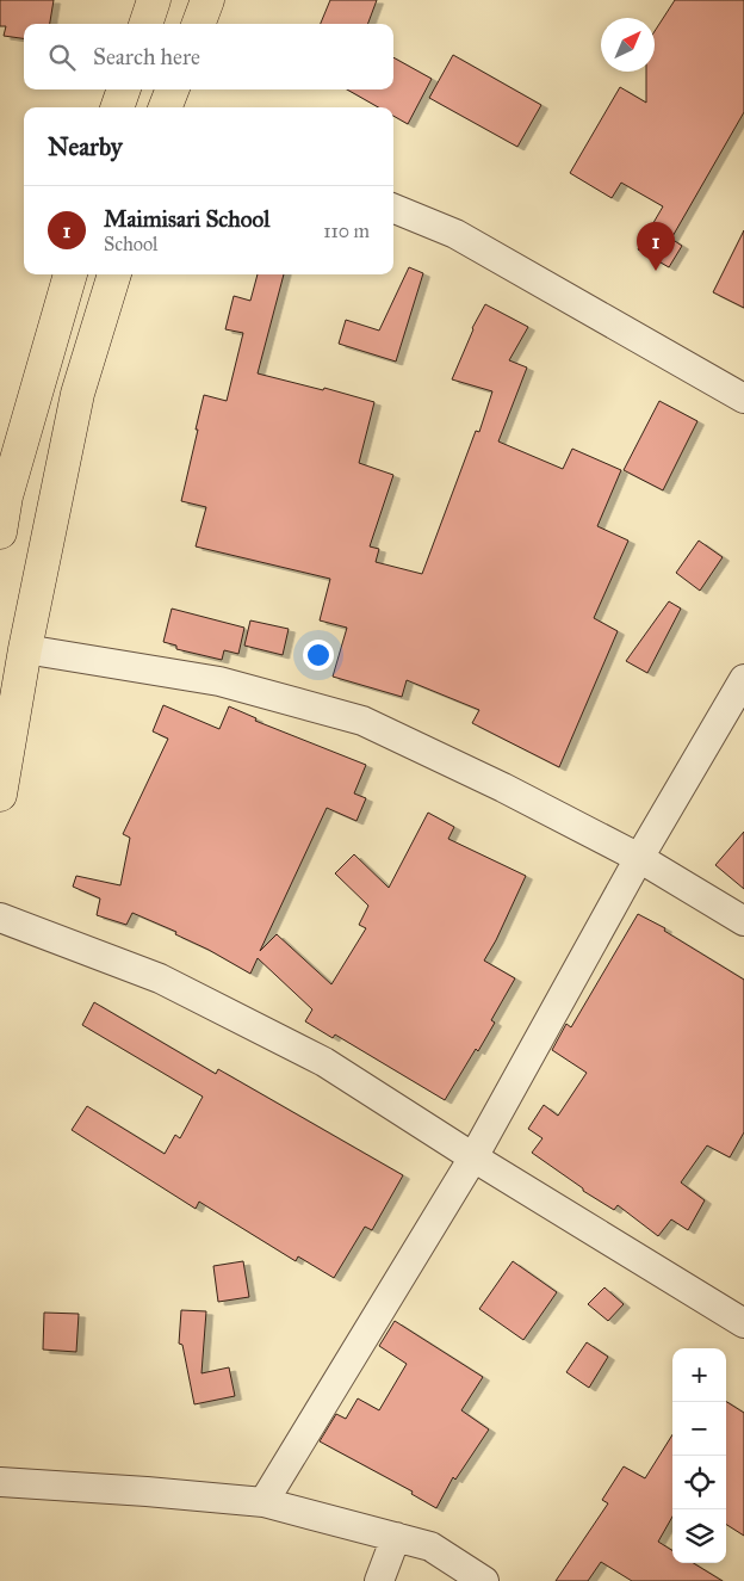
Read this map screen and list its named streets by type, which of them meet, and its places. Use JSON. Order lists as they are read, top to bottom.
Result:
{
  "north": "top right",
  "page": {
    "search": "Search here",
    "heading": "Nearby",
    "list": [
      {
        "mark": "1",
        "name": "Maimisari School",
        "note": "School",
        "value": "110 m"
      }
    ],
    "pins": "1",
    "map_buttons": ["+", "−"]
  }
}
